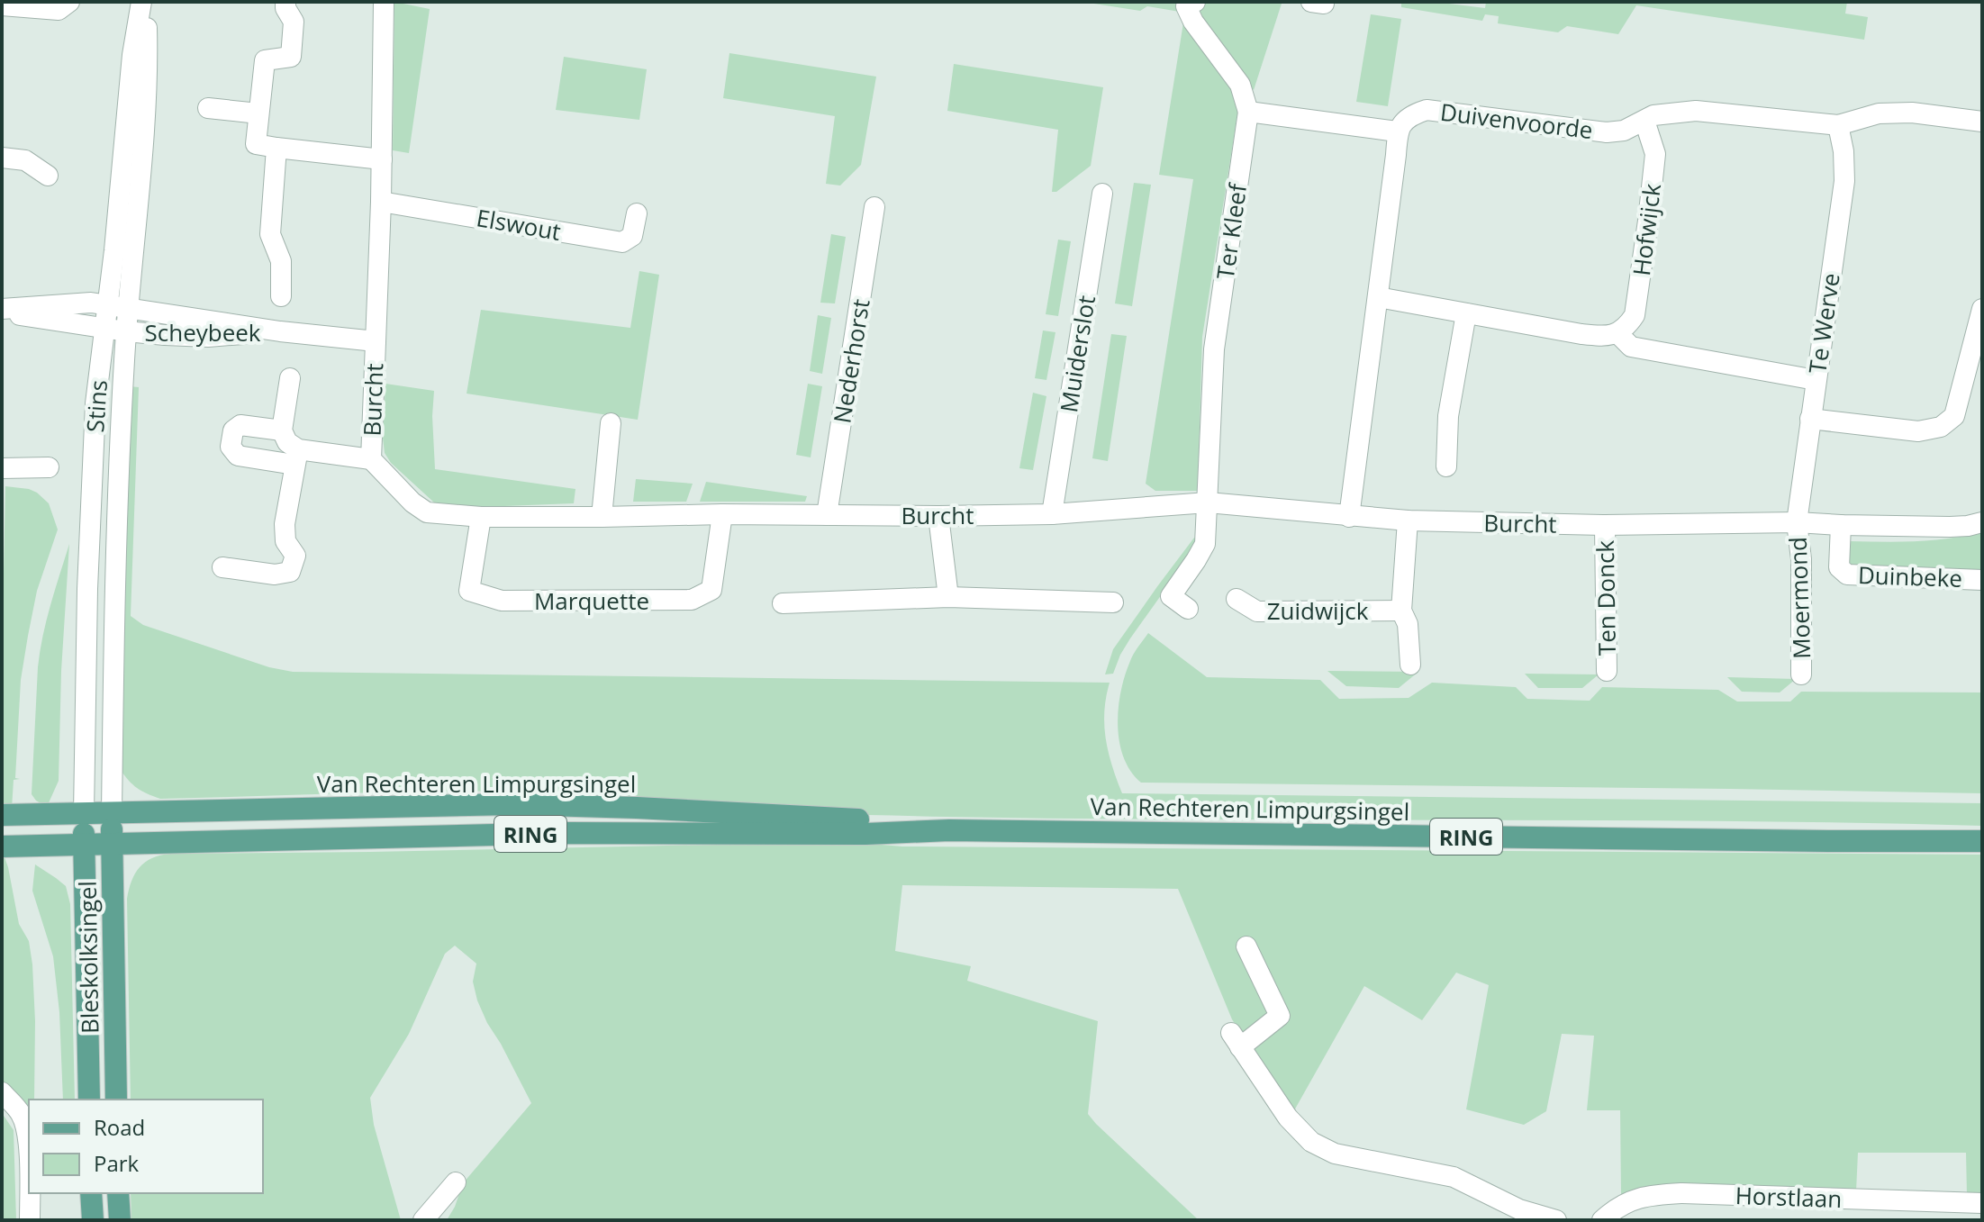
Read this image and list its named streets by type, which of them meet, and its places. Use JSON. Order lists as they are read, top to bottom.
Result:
{
  "streets": {
    "main road": ["Van Rechteren Limpurgsingel", "RING", "Bleskolksingel"],
    "street": [
      "Duivenvoorde",
      "Elswout",
      "Hofwijck",
      "Ter Kleef",
      "Te Werve",
      "Scheybeek",
      "Muiderslot",
      "Nederhorst",
      "Burcht",
      "Stins",
      "Duinbeke",
      "Ten Donck",
      "Moermond",
      "Marquette",
      "Zuidwijck",
      "Horstlaan"
    ]
  },
  "crossings": [
    ["Duivenvoorde", "Hofwijck"],
    ["Duivenvoorde", "Te Werve"],
    ["Elswout", "Burcht"],
    ["Ter Kleef", "Burcht"],
    ["Te Werve", "Burcht"],
    ["Te Werve", "Moermond"],
    ["Scheybeek", "Burcht"],
    ["Scheybeek", "Stins"],
    ["Muiderslot", "Burcht"],
    ["Nederhorst", "Burcht"],
    ["Burcht", "Duinbeke"],
    ["Burcht", "Ten Donck"],
    ["Burcht", "Moermond"],
    ["Burcht", "Marquette"],
    ["Burcht", "Zuidwijck"],
    ["Stins", "Van Rechteren Limpurgsingel"],
    ["Stins", "Bleskolksingel"],
    ["Van Rechteren Limpurgsingel", "Bleskolksingel"]
  ],
  "legend": ["Road", "Park"]
}
